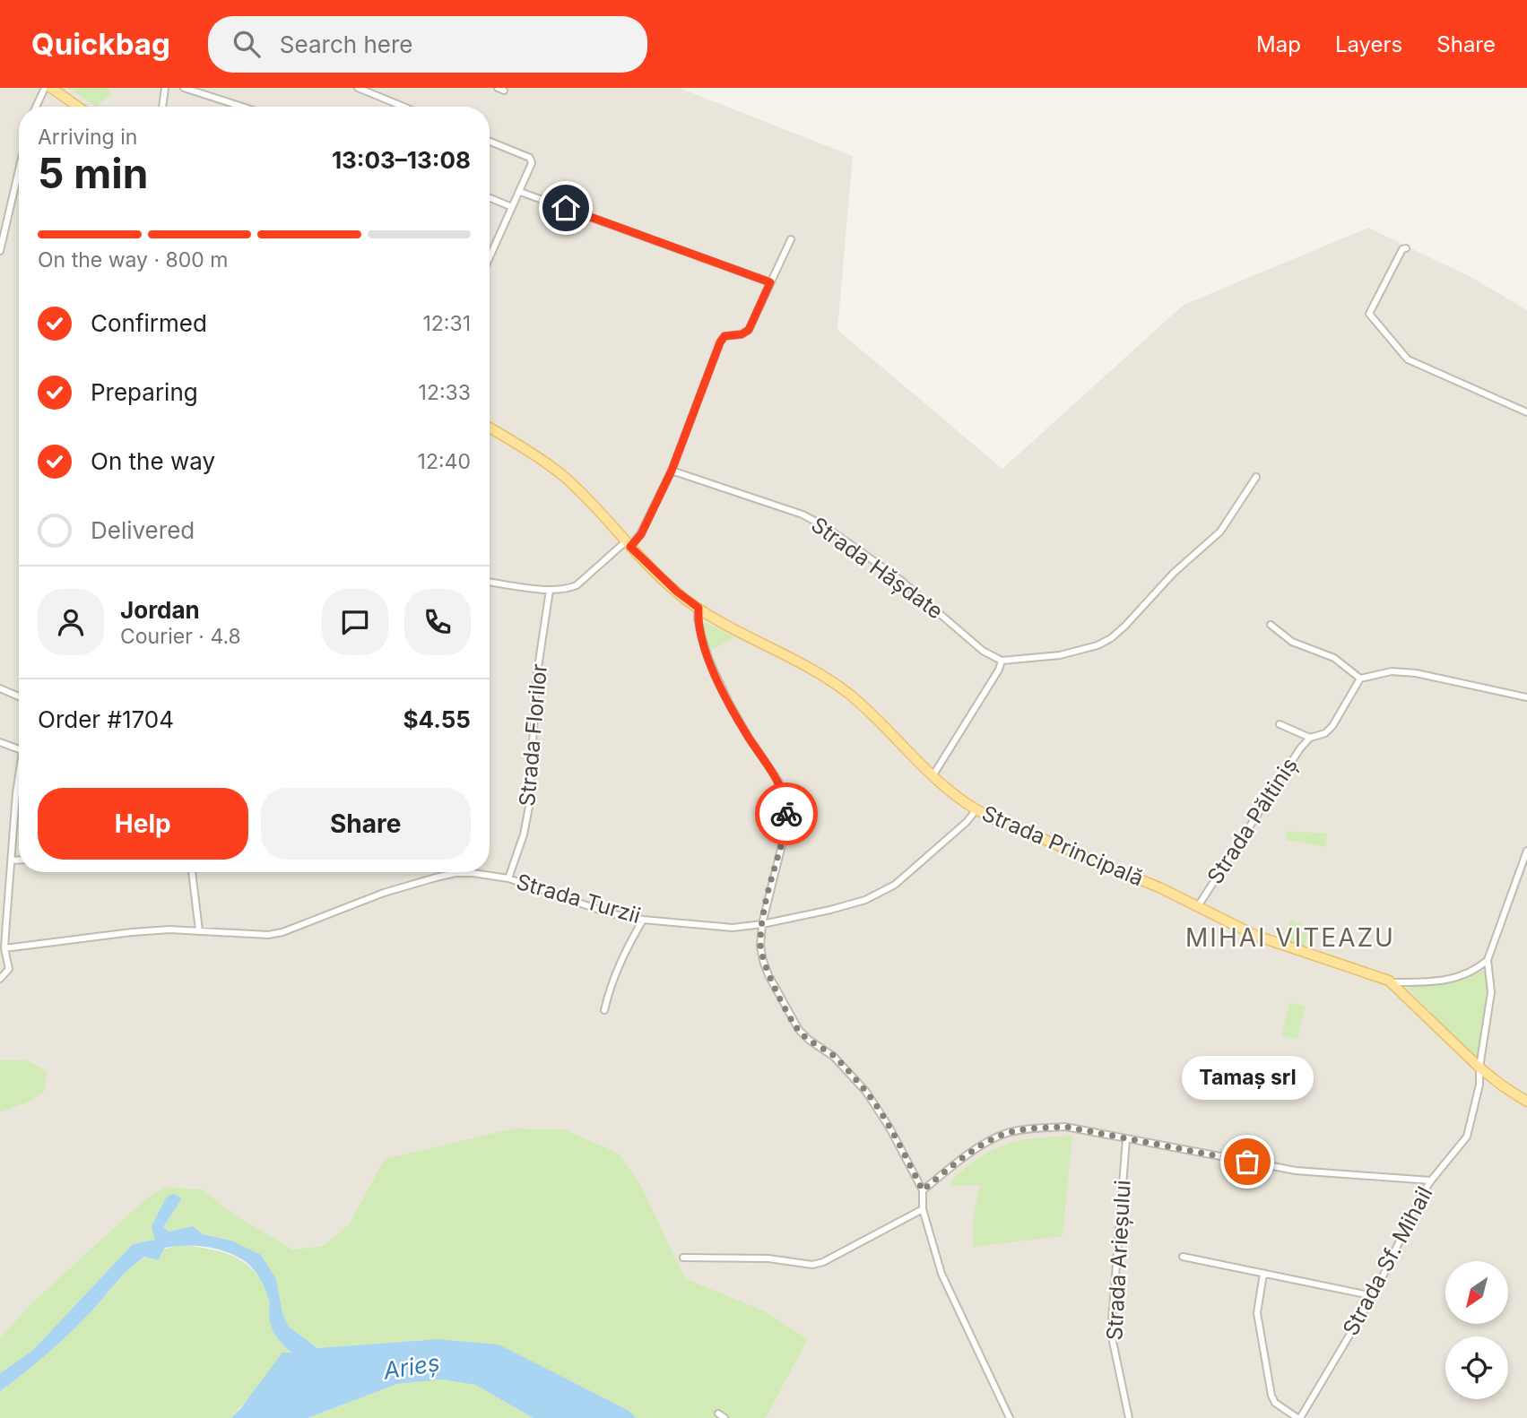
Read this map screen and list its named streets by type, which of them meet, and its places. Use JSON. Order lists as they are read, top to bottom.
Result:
{
  "streets": {
    "main road": ["Strada Principală"],
    "street": [
      "Strada Hășdate",
      "Strada Florilor",
      "Strada Păltiniș",
      "Strada Turzii",
      "Strada Arieșului",
      "Strada Sf. Mihail"
    ]
  },
  "crossings": [
    ["Strada Florilor", "Strada Turzii"],
    ["Strada Păltiniș", "Strada Principală"],
    ["Strada Principală", "Strada Turzii"],
    ["Strada Principală", "Strada Sf. Mihail"]
  ],
  "districts": ["MIHAI VITEAZU"],
  "water": ["Arieș"],
  "places": ["Tamaș srl"],
  "north": "bottom left",
  "page": {
    "header": "Quickbag",
    "search": "Search here",
    "nav": ["Map", "Layers", "Share"],
    "heading": ["5 min", "Arriving in", "13:03–13:08"],
    "panel": [
      "Jordan",
      "Courier · 4.8",
      "Order #1704",
      "$4.55"
    ],
    "bar": "On the way · 800 m",
    "list": [
      ["Confirmed", "12:31"],
      ["Preparing", "12:33"],
      ["On the way", "12:40"],
      "Delivered"
    ],
    "buttons": ["Help", "Share"],
    "bubble": "Tamaș srl"
  }
}
